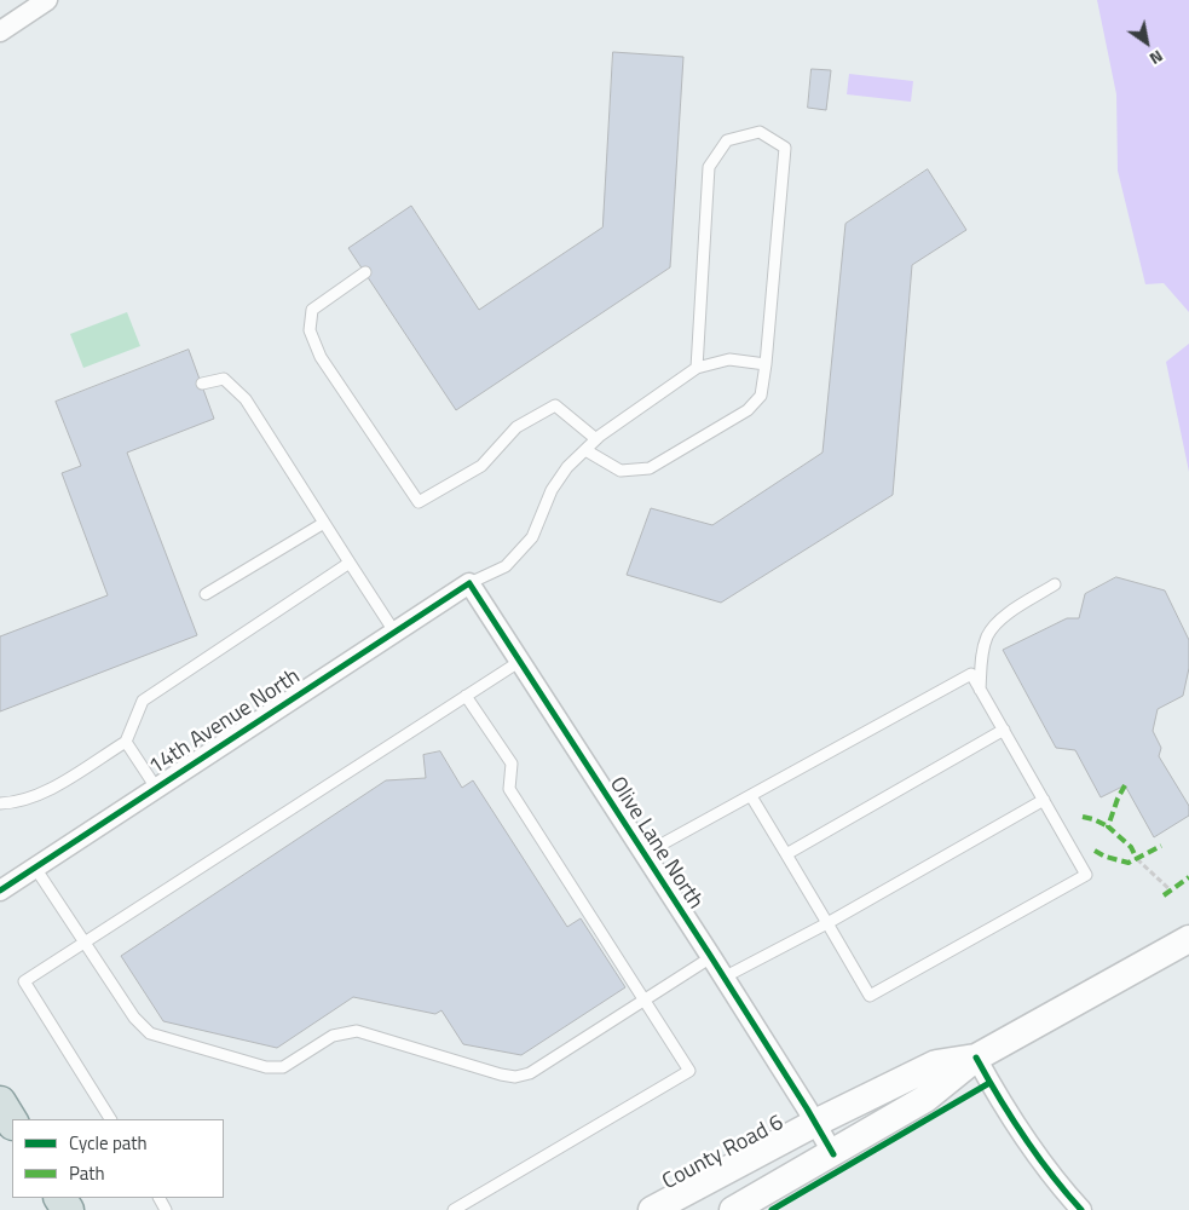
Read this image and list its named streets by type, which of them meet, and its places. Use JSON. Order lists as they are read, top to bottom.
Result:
{
  "streets": {
    "main road": ["County Road 6"],
    "street": ["14th Avenue North", "Olive Lane North"]
  },
  "crossings": [
    ["14th Avenue North", "Olive Lane North"],
    ["Olive Lane North", "County Road 6"]
  ],
  "legend": ["Cycle path", "Path"],
  "north": "bottom right"
}
